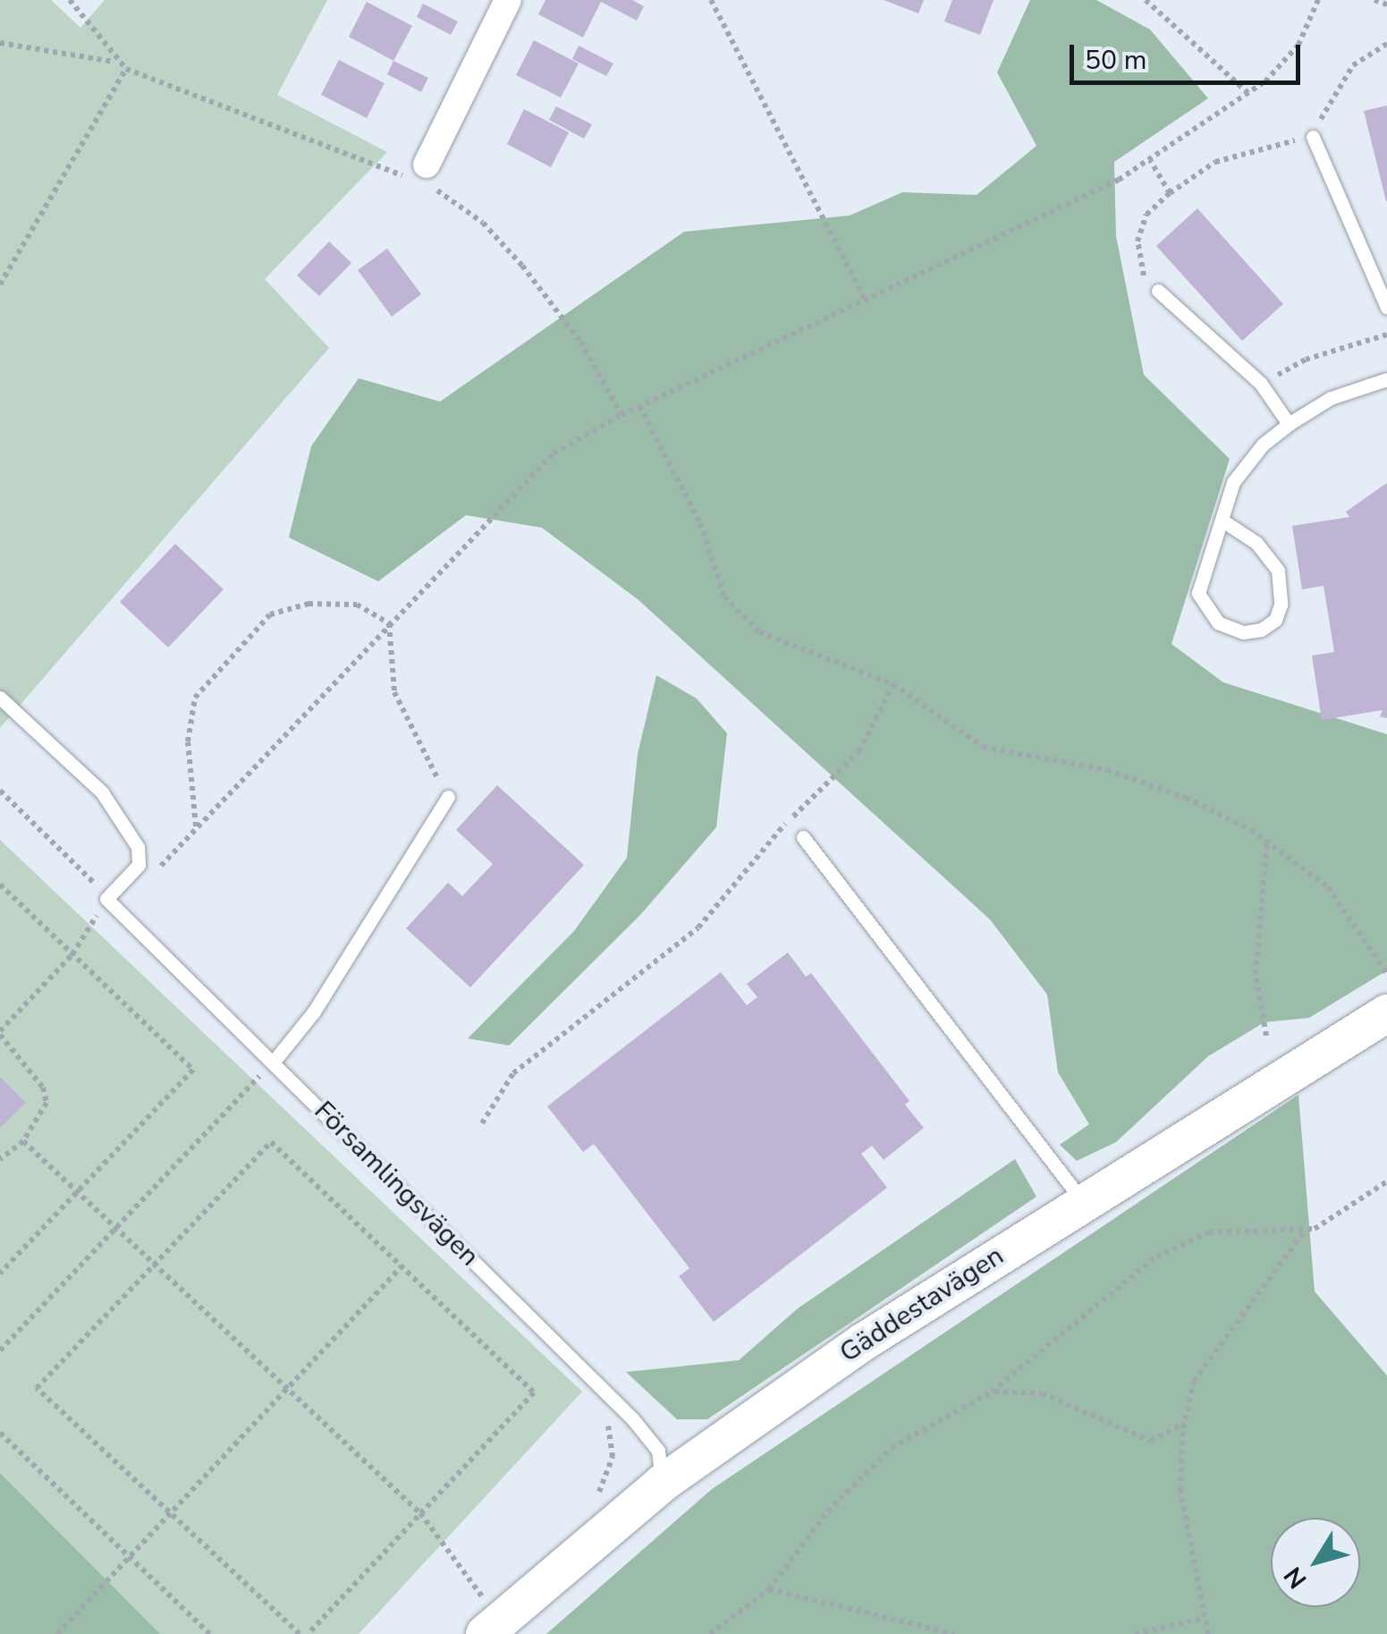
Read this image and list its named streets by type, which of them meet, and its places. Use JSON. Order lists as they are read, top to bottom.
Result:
{
  "streets": {
    "street": ["Gäddestavägen"],
    "lane": ["Församlingsvägen"]
  },
  "crossings": [
    ["Församlingsvägen", "Gäddestavägen"]
  ],
  "scale_bar": "50 m",
  "north": "bottom left"
}
